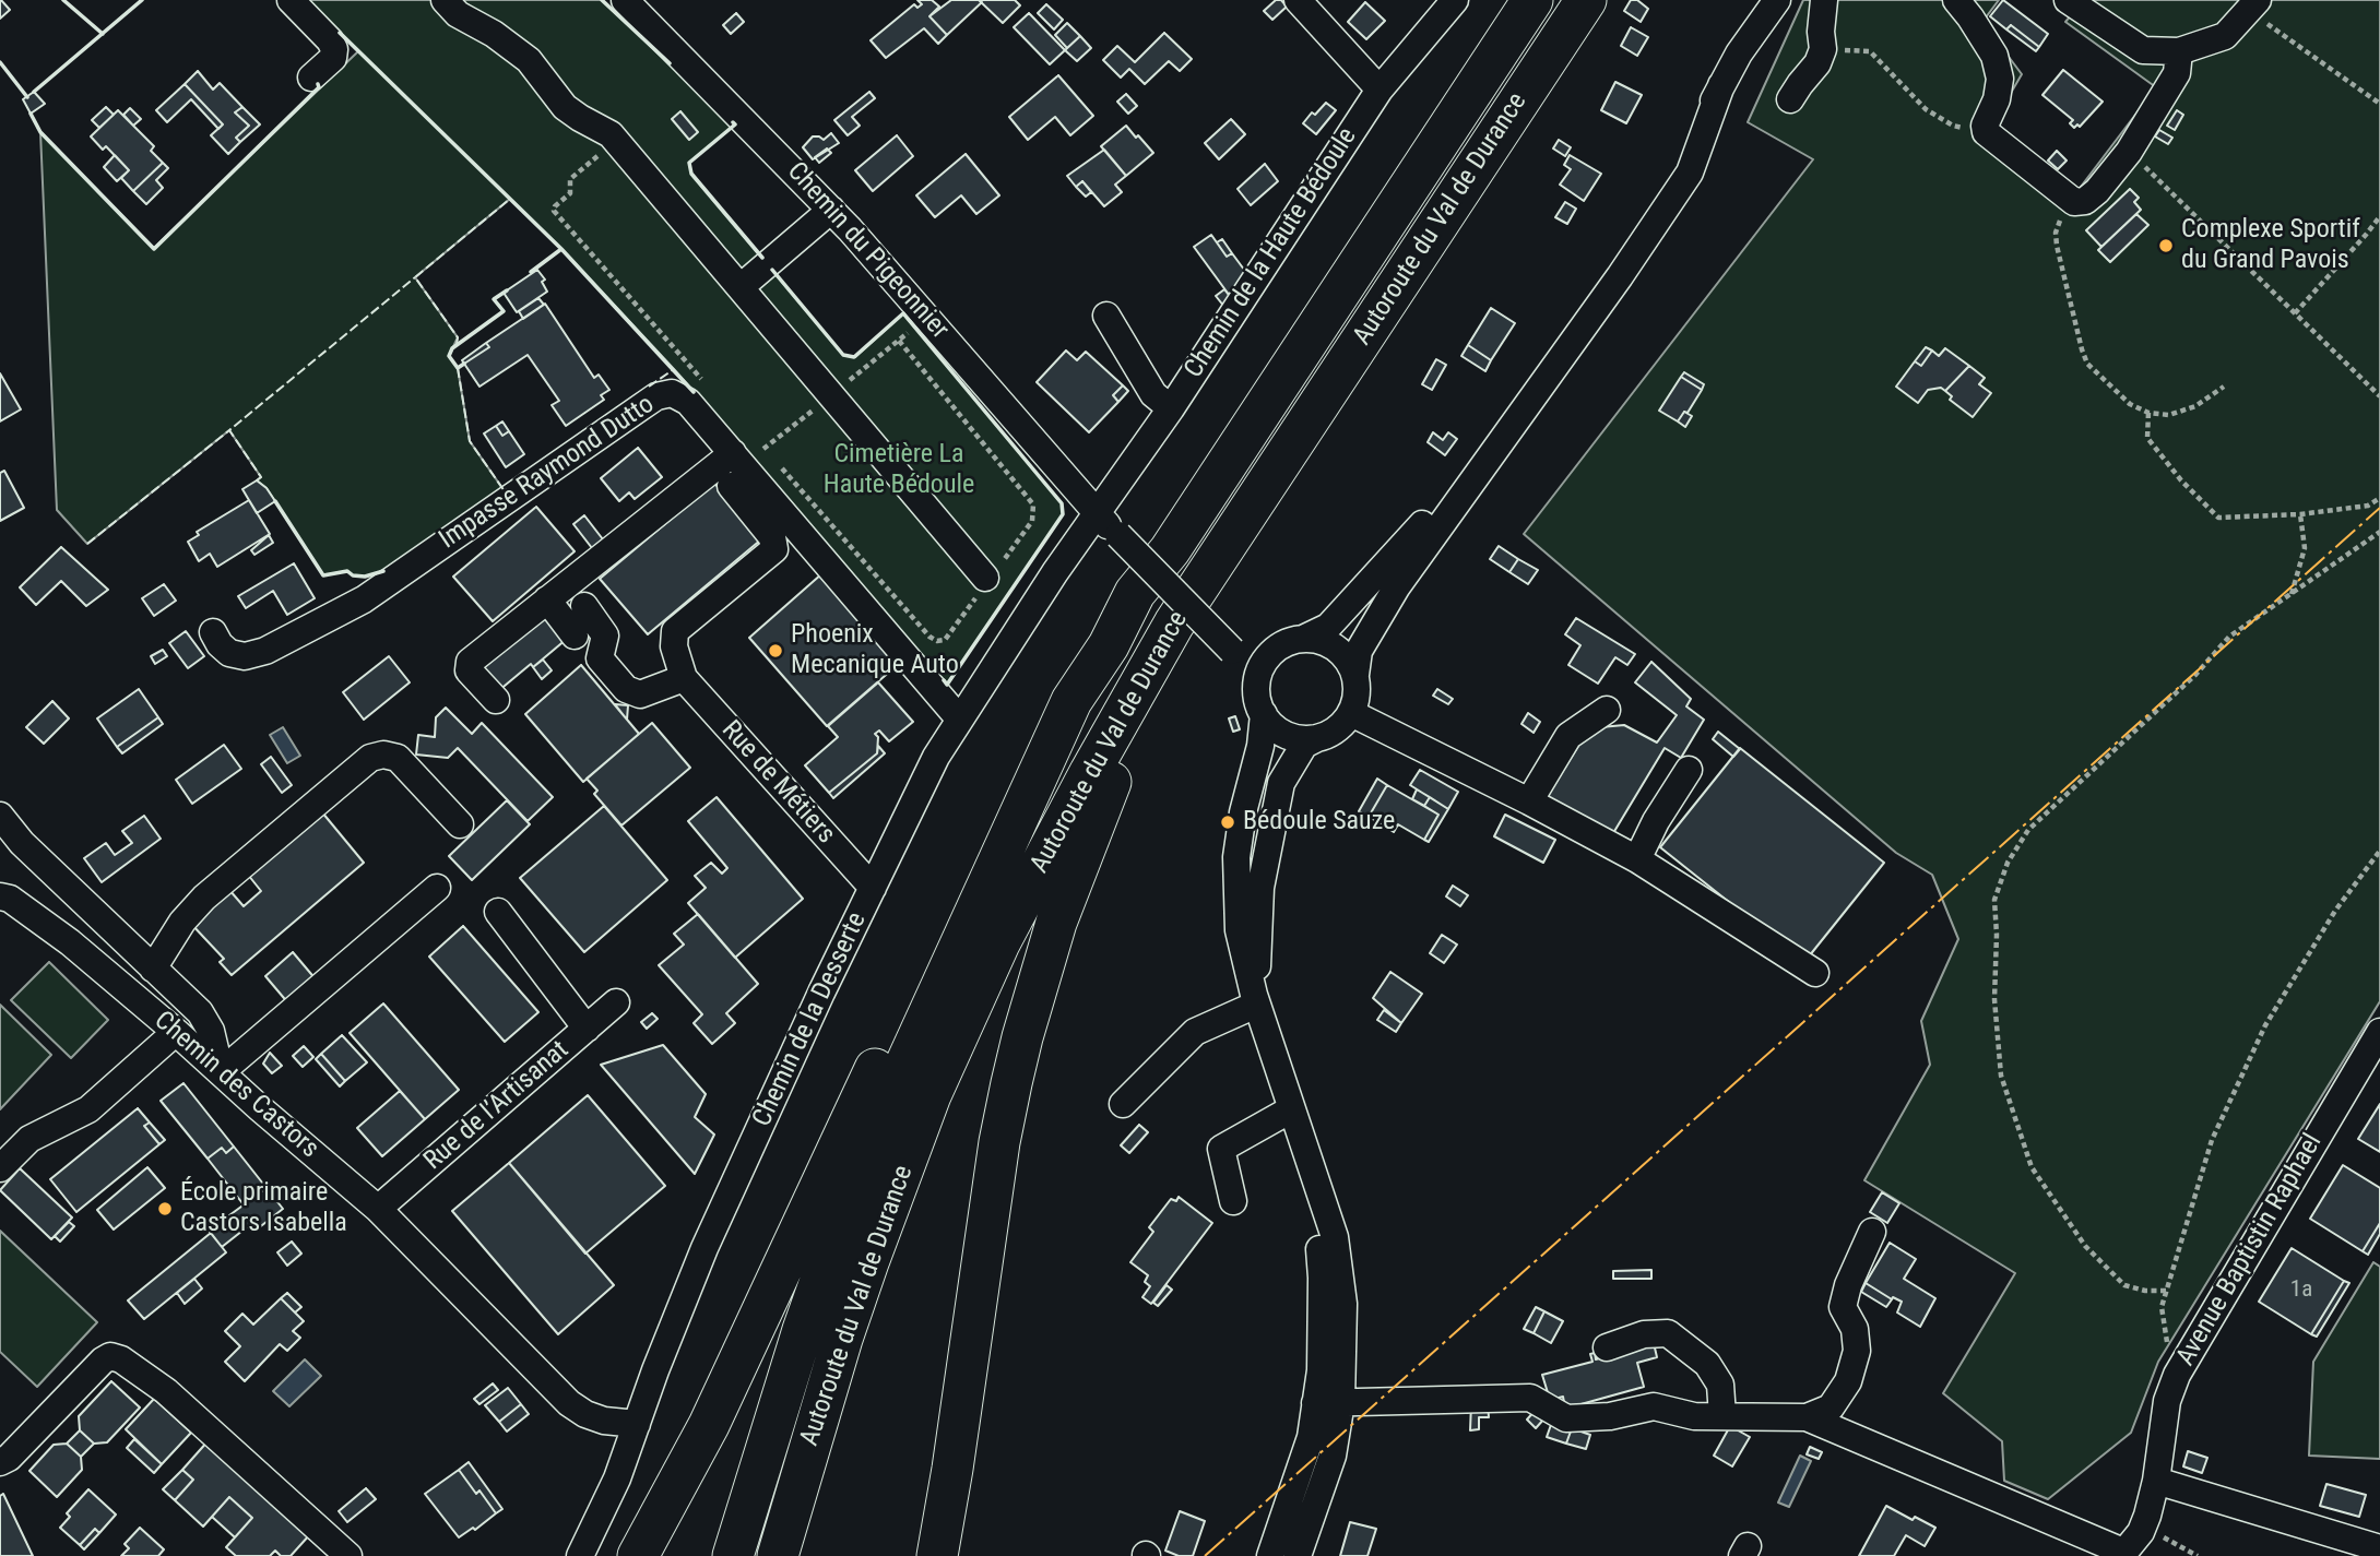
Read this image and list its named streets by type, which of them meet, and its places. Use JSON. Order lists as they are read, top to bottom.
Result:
{
  "streets": {
    "highway": ["Autoroute du Val de Durance"],
    "street": [
      "Chemin du Pigeonnier",
      "Chemin de la Haute Bédoule",
      "Impasse Raymond Dutto",
      "Rue de Métiers",
      "Chemin de la Desserte",
      "Chemin des Castors",
      "Rue de l’Artisanat",
      "Avenue Baptistin Raphael"
    ]
  },
  "crossings": [
    ["Chemin du Pigeonnier", "Chemin de la Haute Bédoule"],
    ["Chemin du Pigeonnier", "Chemin de la Desserte"],
    ["Chemin de la Haute Bédoule", "Chemin de la Desserte"],
    ["Impasse Raymond Dutto", "Chemin de la Desserte"],
    ["Rue de Métiers", "Chemin de la Desserte"],
    ["Chemin de la Desserte", "Chemin des Castors"],
    ["Chemin des Castors", "Rue de l’Artisanat"]
  ],
  "parks": ["Cimetière La Haute Bédoule"],
  "places": [
    "Complexe Sportif du Grand Pavois",
    "Phoenix Mecanique Auto",
    "Bédoule Sauze",
    "École primaire Castors Isabella"
  ],
  "house_numbers": ["1a"]
}
